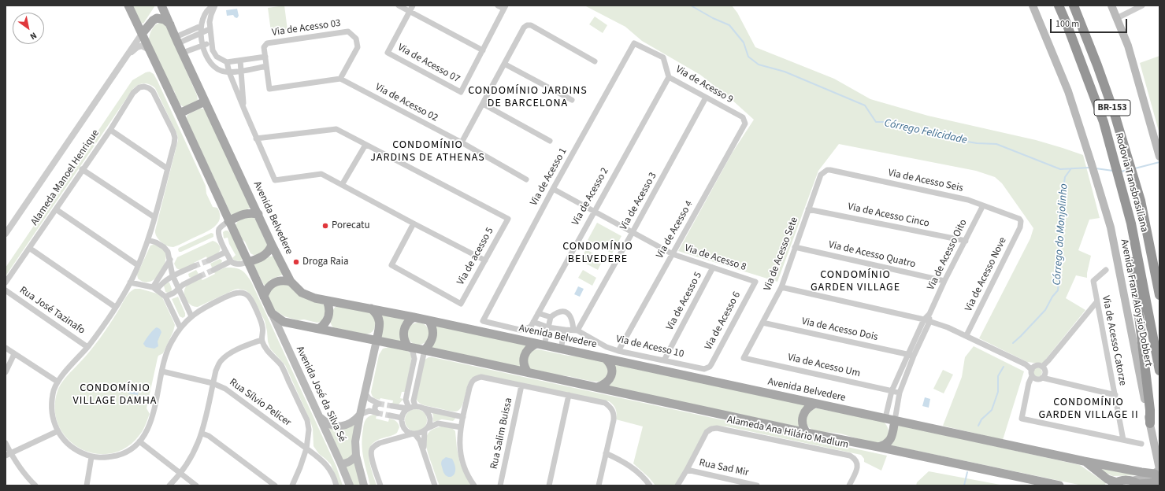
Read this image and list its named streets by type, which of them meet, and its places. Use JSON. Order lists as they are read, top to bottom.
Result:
{
  "streets": {
    "highway": ["BR-153", "Rodovia Transbrasiliana"],
    "main road": ["Avenida Belvedere", "Avenida Franz Aloysio Dobbert", "Avenida José da Silva Sé"],
    "street": [
      "Via de Acesso 03",
      "Via de Acesso 07",
      "Via de Acesso 9",
      "Via de Acesso 02",
      "Via de Acesso 1",
      "Alameda Manoel Henrique",
      "Via de Acesso Seis",
      "Via de Acesso 2",
      "Via de Acesso 3",
      "Via de Acesso Cinco",
      "Via de Acesso 4",
      "Via de Acesso Sete",
      "Via de Acesso Quatro",
      "Via de Acesso Oito",
      "Via de acesso 5",
      "Via de Acesso 8",
      "Via de Acesso Nove",
      "Via de Acesso 5",
      "Rua José Tazinafo",
      "Via de Acesso 6",
      "Via de Acesso Dois",
      "Via de Acesso Catorze",
      "Via de Acesso 10",
      "Via de Acesso Um",
      "Rua Sílvio Pelicer",
      "Alameda Ana Hilário Madlum",
      "Rua Salim Buissa",
      "Rua Sad Mir"
    ]
  },
  "crossings": [
    ["Via de Acesso 03", "Via de Acesso 02"],
    ["Via de Acesso 9", "Via de Acesso 1"],
    ["Via de Acesso 9", "Via de Acesso 2"],
    ["Via de Acesso 9", "Via de Acesso 3"],
    ["Via de Acesso 9", "Via de Acesso 4"],
    ["Via de Acesso 1", "Via de Acesso 8"],
    ["Via de Acesso 1", "Via de Acesso 10"],
    ["Via de Acesso Seis", "Via de Acesso Sete"],
    ["Via de Acesso Seis", "Via de Acesso Oito"],
    ["Via de Acesso Seis", "Via de Acesso Nove"],
    ["Via de Acesso 2", "Via de Acesso 8"],
    ["Via de Acesso 2", "Via de Acesso 10"],
    ["Via de Acesso 3", "Via de Acesso 8"],
    ["Via de Acesso 3", "Via de Acesso 10"],
    ["Via de Acesso Cinco", "Via de Acesso Sete"],
    ["Via de Acesso Cinco", "Via de Acesso Oito"],
    ["Via de Acesso 4", "Via de Acesso 8"],
    ["Via de Acesso 4", "Via de Acesso 10"],
    ["Via de Acesso Sete", "Via de Acesso Quatro"],
    ["Via de Acesso Sete", "Via de Acesso Dois"],
    ["Via de Acesso Sete", "Via de Acesso Um"],
    ["Via de Acesso Quatro", "Via de Acesso Oito"],
    ["Via de Acesso 8", "Via de Acesso 5"],
    ["Via de Acesso 8", "Via de Acesso 6"],
    ["Via de Acesso 5", "Via de Acesso 10"],
    ["Via de Acesso 6", "Via de Acesso 10"],
    ["Alameda Ana Hilário Madlum", "Rua Sad Mir"]
  ],
  "districts": [
    "CONDOMÍNIO JARDINS DE BARCELONA",
    "CONDOMÍNIO JARDINS DE ATHENAS",
    "CONDOMÍNIO BELVEDERE",
    "CONDOMÍNIO GARDEN VILLAGE",
    "CONDOMÍNIO VILLAGE DAMHA",
    "CONDOMÍNIO GARDEN VILLAGE II"
  ],
  "water": ["Córrego Felicidade", "Córrego do Monjolinho"],
  "places": ["Porecatu", "Droga Raia"],
  "scale_bar": "100 m",
  "north": "bottom right"
}
